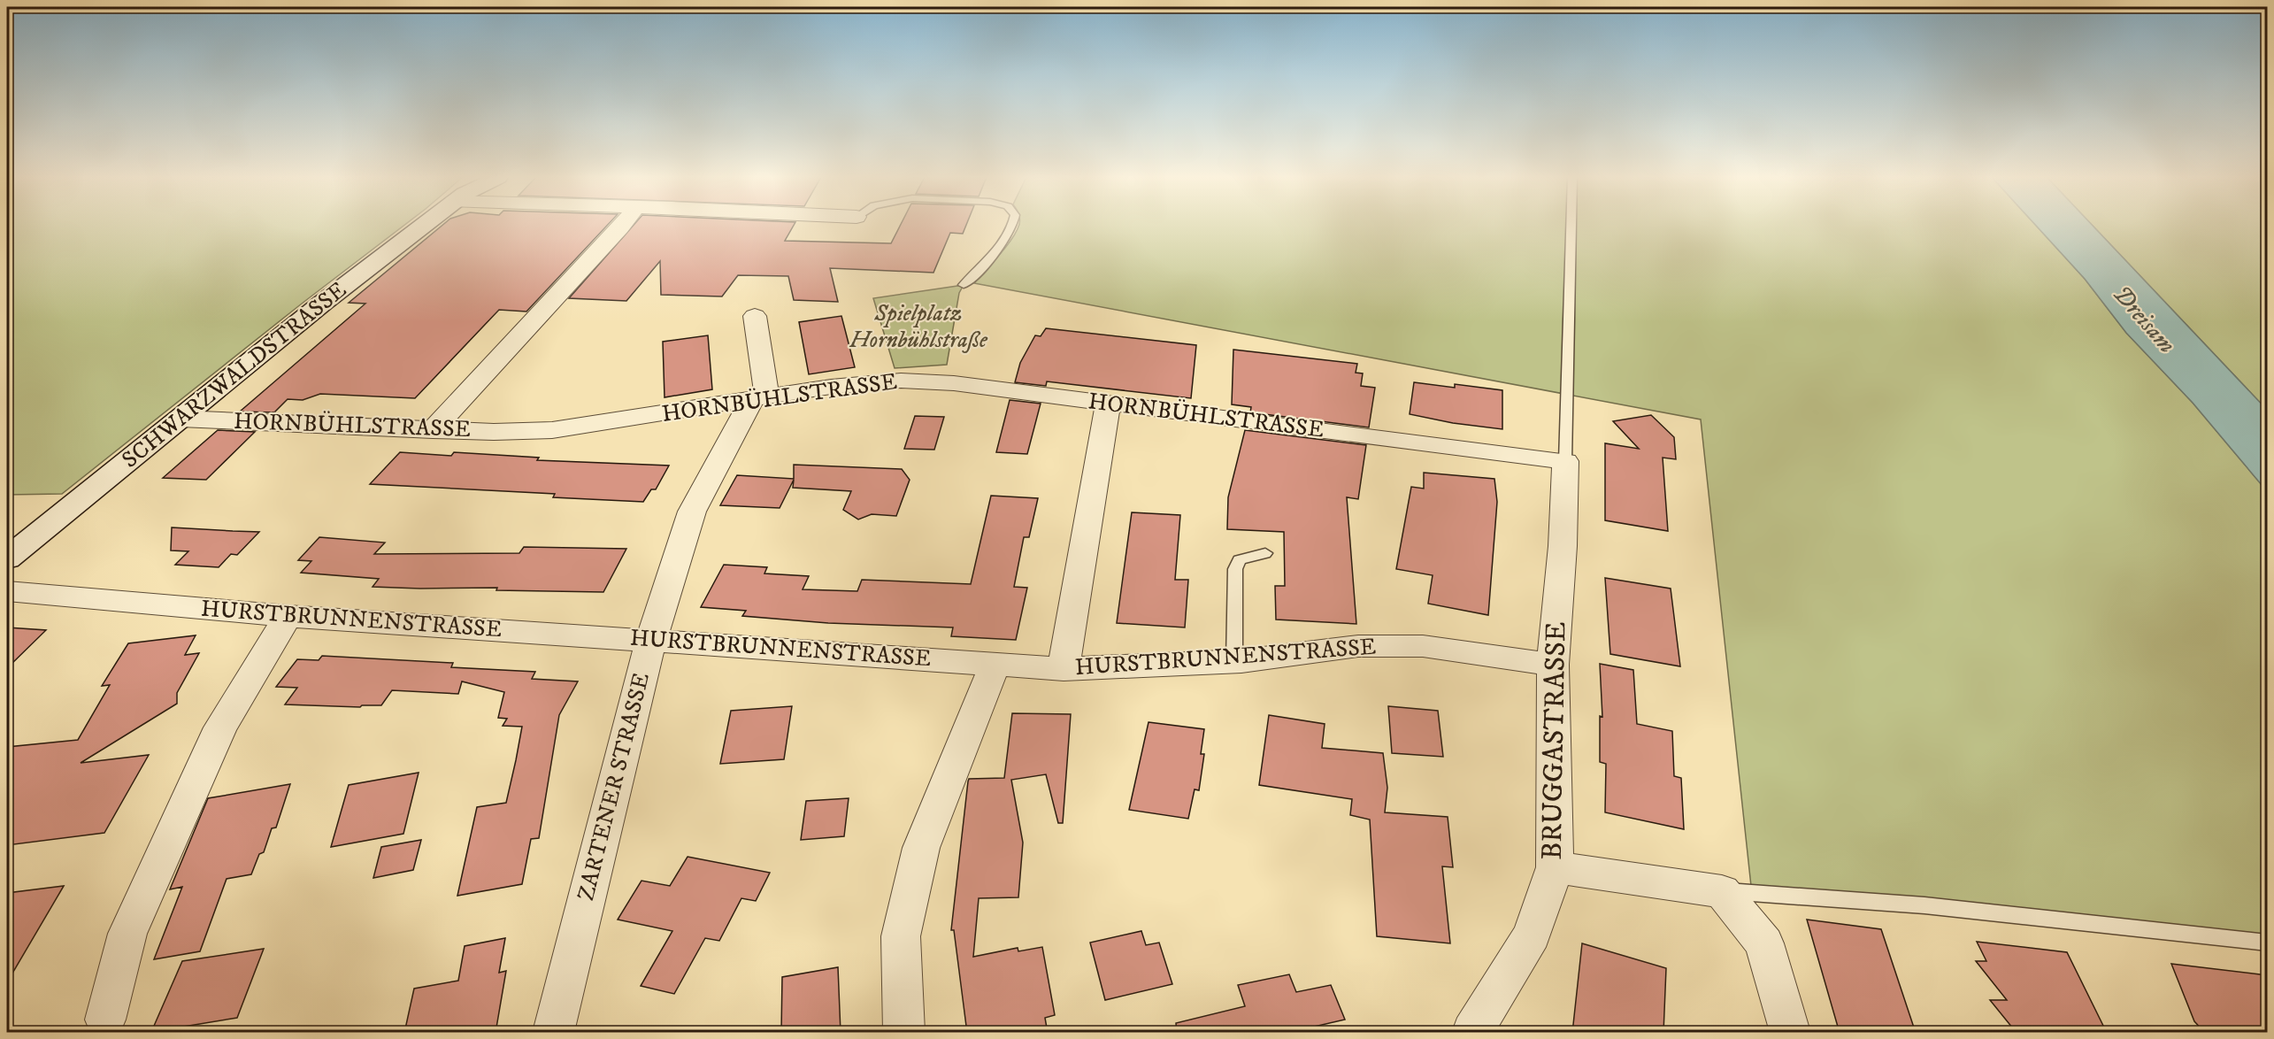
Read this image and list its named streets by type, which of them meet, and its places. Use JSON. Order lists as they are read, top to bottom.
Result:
{
  "streets": {
    "main road": ["SCHWARZWALDSTRASSE"],
    "street": [
      "HORNBÜHLSTRASSE",
      "HURSTBRUNNENSTRASSE",
      "BRUGGASTRASSE",
      "ZARTENER STRASSE"
    ]
  },
  "crossings": [
    ["SCHWARZWALDSTRASSE", "HORNBÜHLSTRASSE"],
    ["HORNBÜHLSTRASSE", "BRUGGASTRASSE"],
    ["HORNBÜHLSTRASSE", "ZARTENER STRASSE"],
    ["HURSTBRUNNENSTRASSE", "BRUGGASTRASSE"],
    ["HURSTBRUNNENSTRASSE", "ZARTENER STRASSE"]
  ],
  "water": ["Dreisam"],
  "parks": ["Spielplatz Hornbühlstraße"]
}
